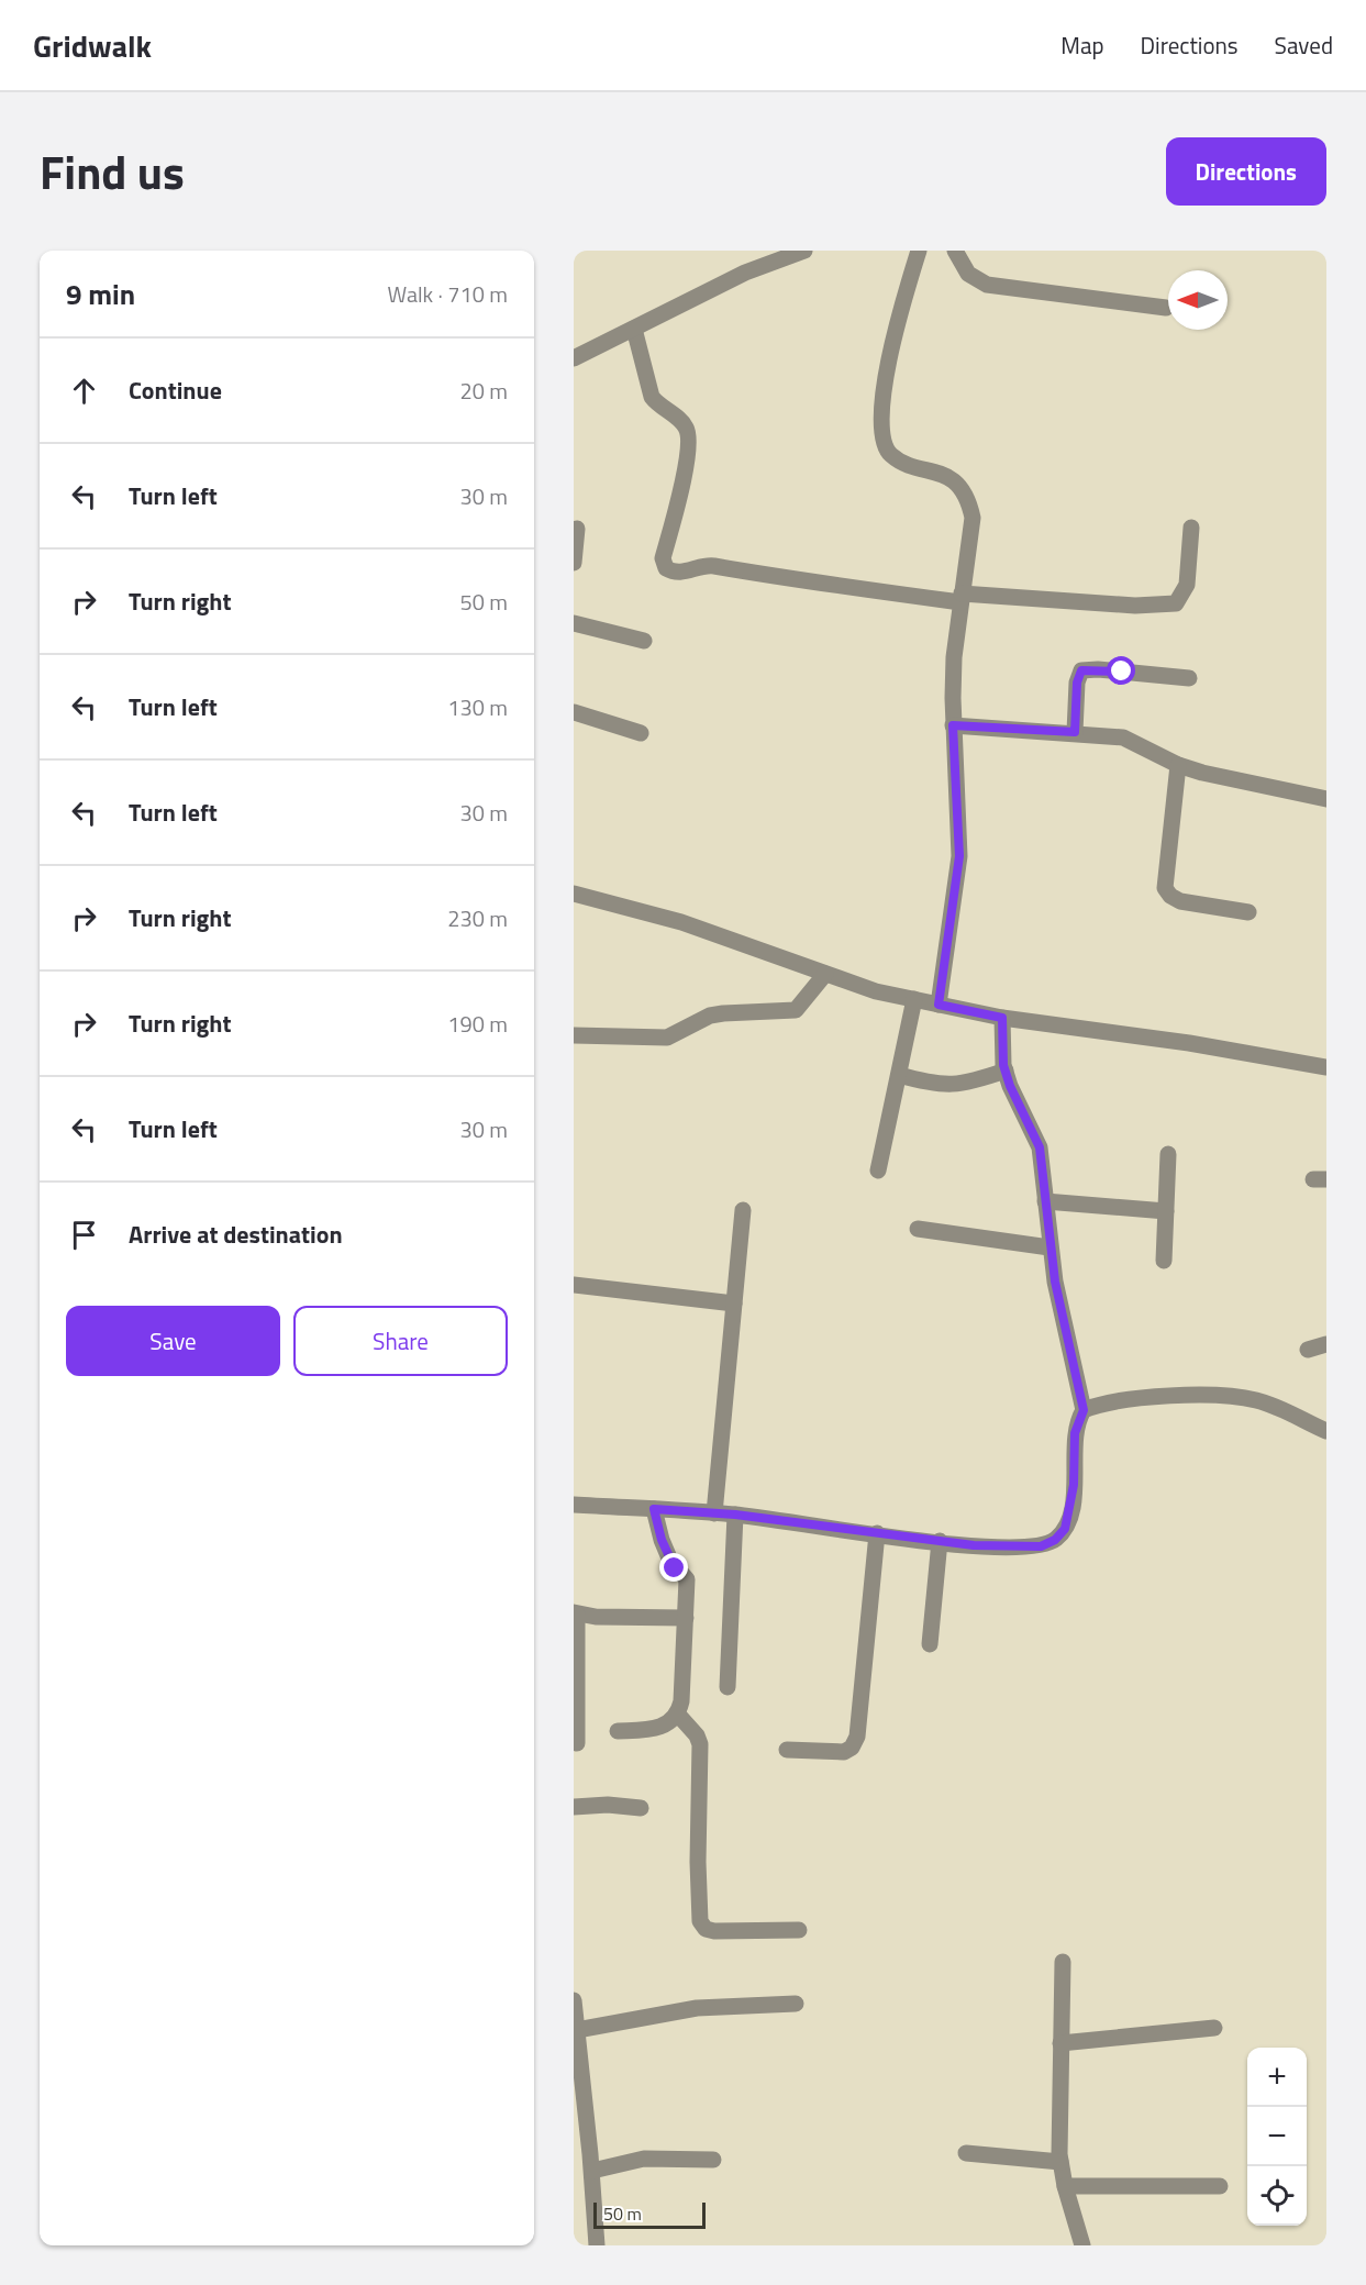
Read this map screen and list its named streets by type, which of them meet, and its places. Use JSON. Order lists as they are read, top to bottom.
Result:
{
  "scale_bar": "50 m",
  "north": "left",
  "page": {
    "header": "Gridwalk",
    "nav": ["Map", "Directions", "Saved"],
    "title": "Find us",
    "buttons": [
      "Directions",
      ["Save", "Share"]
    ],
    "heading": ["9 min", "Walk · 710 m"],
    "list": [
      ["Continue", "20 m"],
      ["Turn left", "30 m"],
      ["Turn right", "50 m"],
      ["Turn left", "130 m"],
      ["Turn left", "30 m"],
      ["Turn right", "230 m"],
      ["Turn right", "190 m"],
      ["Turn left", "30 m"],
      "Arrive at destination"
    ],
    "map_buttons": ["+", "−"],
    "scale": "50 m"
  }
}
